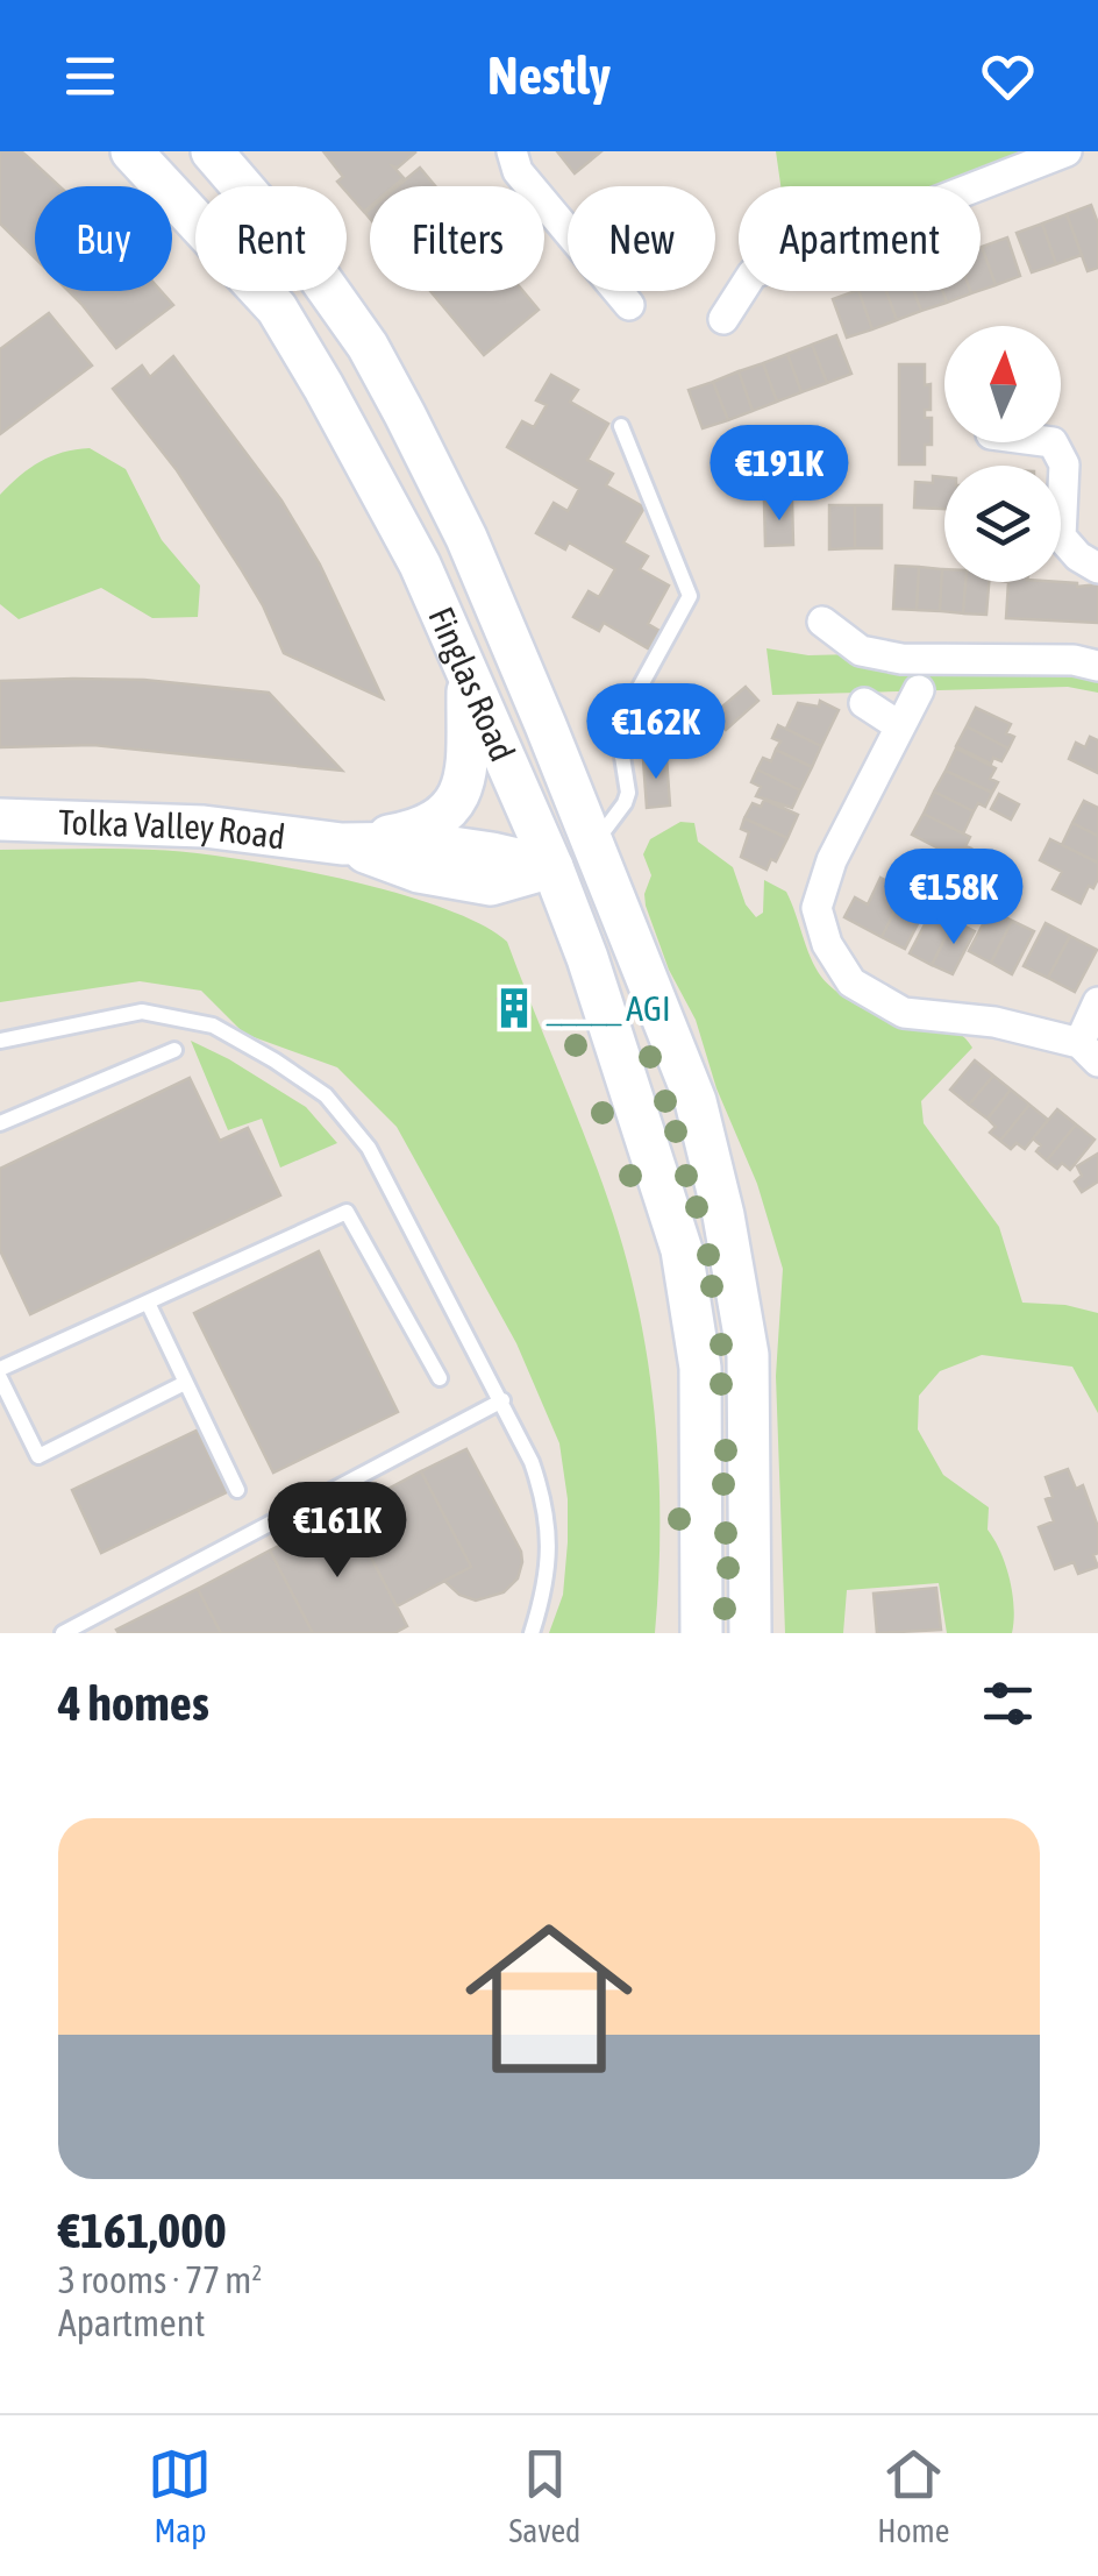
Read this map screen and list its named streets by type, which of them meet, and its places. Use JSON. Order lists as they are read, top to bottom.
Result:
{
  "streets": {
    "main road": ["Finglas Road", "Tolka Valley Road"]
  },
  "crossings": [
    ["Finglas Road", "Tolka Valley Road"]
  ],
  "places": {
    "building": ["_____ AGI"]
  },
  "north": "top",
  "page": {
    "header": "Nestly",
    "chip": [
      "Buy",
      "Rent",
      "Filters",
      "New",
      "Apartment"
    ],
    "price": [
      "€191K",
      "€162K",
      "€158K",
      "€161K"
    ],
    "heading": "4 homes",
    "list": [
      {
        "name": "€161,000",
        "note": "3 rooms · 77 m² · Apartment"
      }
    ],
    "tabs": ["Map", "Saved", "Home"]
  }
}
